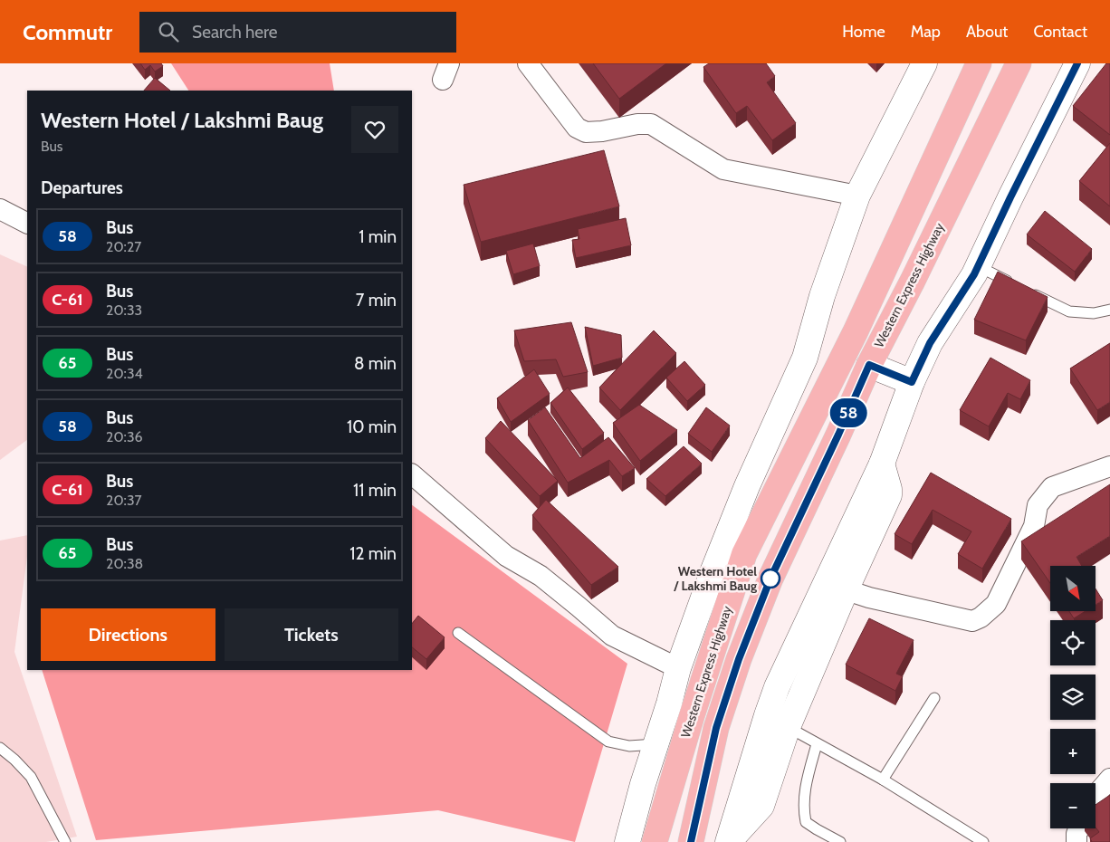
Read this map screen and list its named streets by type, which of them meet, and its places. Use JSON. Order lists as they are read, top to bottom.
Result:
{
  "streets": {
    "highway": ["Western Express Highway"]
  },
  "places": ["Western Hotel / Lakshmi Baug"],
  "lines": ["bus line 58"],
  "north": "bottom right",
  "page": {
    "header": "Commutr",
    "search": "Search here",
    "nav": [
      "Home",
      "Map",
      "About",
      "Contact"
    ],
    "on_map": "58",
    "heading": [
      ["Western Hotel / Lakshmi Baug", "Bus"],
      "Departures"
    ],
    "list": [
      {
        "mark": "58",
        "name": "Bus",
        "note": "20:27",
        "value": "1 min"
      },
      {
        "mark": "C-61",
        "name": "Bus",
        "note": "20:33",
        "value": "7 min"
      },
      {
        "mark": "65",
        "name": "Bus",
        "note": "20:34",
        "value": "8 min"
      },
      {
        "mark": "58",
        "name": "Bus",
        "note": "20:36",
        "value": "10 min"
      },
      {
        "mark": "C-61",
        "name": "Bus",
        "note": "20:37",
        "value": "11 min"
      },
      {
        "mark": "65",
        "name": "Bus",
        "note": "20:38",
        "value": "12 min"
      }
    ],
    "map_buttons": ["+", "−"],
    "buttons": ["Directions", "Tickets"]
  }
}
